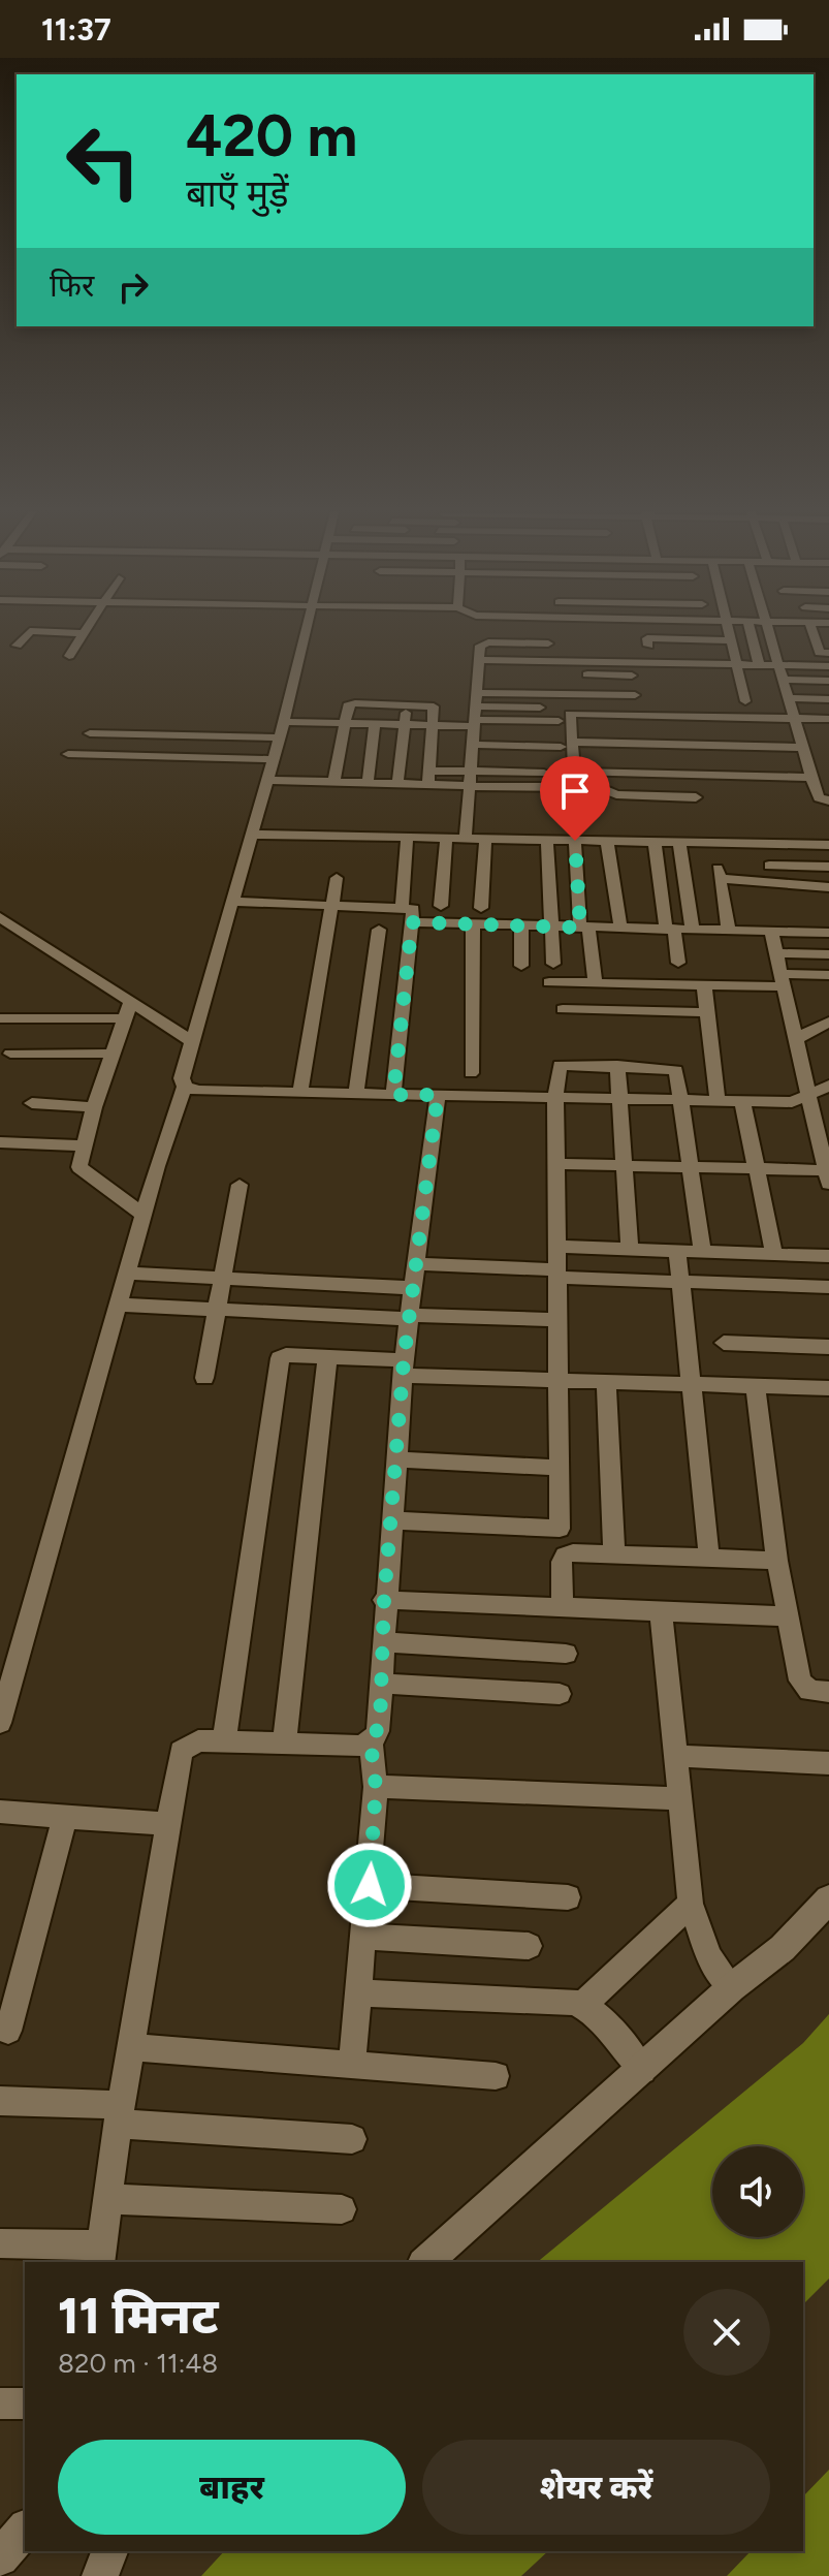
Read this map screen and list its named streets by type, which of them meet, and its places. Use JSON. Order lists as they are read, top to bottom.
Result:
{
  "page": {
    "status": "11:37",
    "turn": ["420 m", "बाएँ मुड़ें"],
    "then": "फिर",
    "heading": ["11 मिनट", "820 m · 11:48"],
    "buttons": ["बाहर", "शेयर करें"]
  }
}
